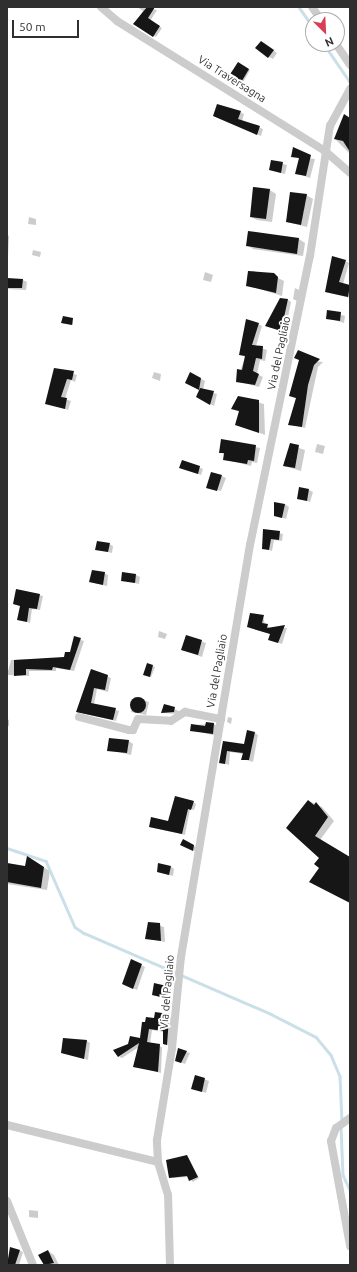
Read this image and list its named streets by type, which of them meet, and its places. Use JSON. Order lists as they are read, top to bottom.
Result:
{
  "streets": {
    "street": ["Via Traversagna", "Via del Pagliaio"]
  },
  "crossings": [
    ["Via Traversagna", "Via del Pagliaio"]
  ],
  "scale_bar": "50 m",
  "north": "bottom right"
}
